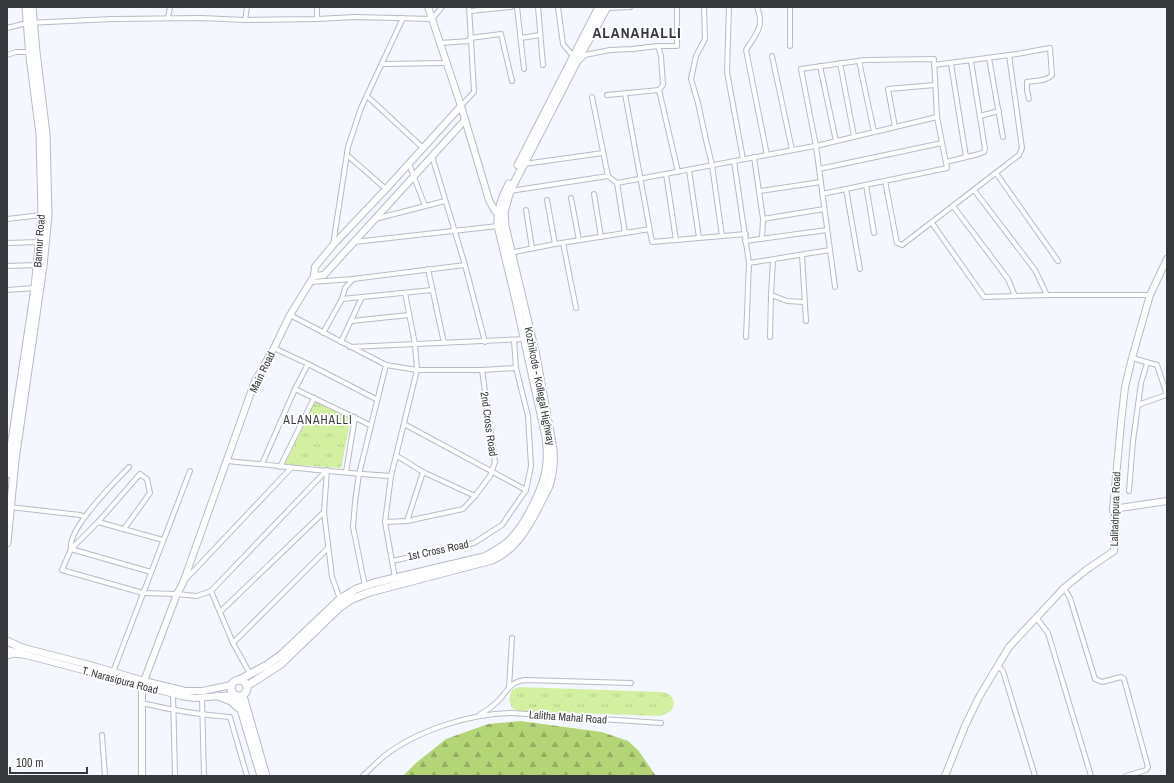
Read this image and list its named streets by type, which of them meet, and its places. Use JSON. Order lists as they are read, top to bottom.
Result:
{
  "streets": {
    "main road": ["Bannur Road", "Kozhikode - Kollegal Highway"],
    "street": [
      "Main Road",
      "2nd Cross Road",
      "Lalitadripura Road",
      "1st Cross Road",
      "T. Narasipura Road",
      "Lalitha Mahal Road"
    ]
  },
  "crossings": [
    ["Main Road", "T. Narasipura Road"],
    ["Kozhikode - Kollegal Highway", "T. Narasipura Road"]
  ],
  "districts": ["ALANAHALLI", "ALANAHALLI"],
  "scale_bar": "100 m"
}
